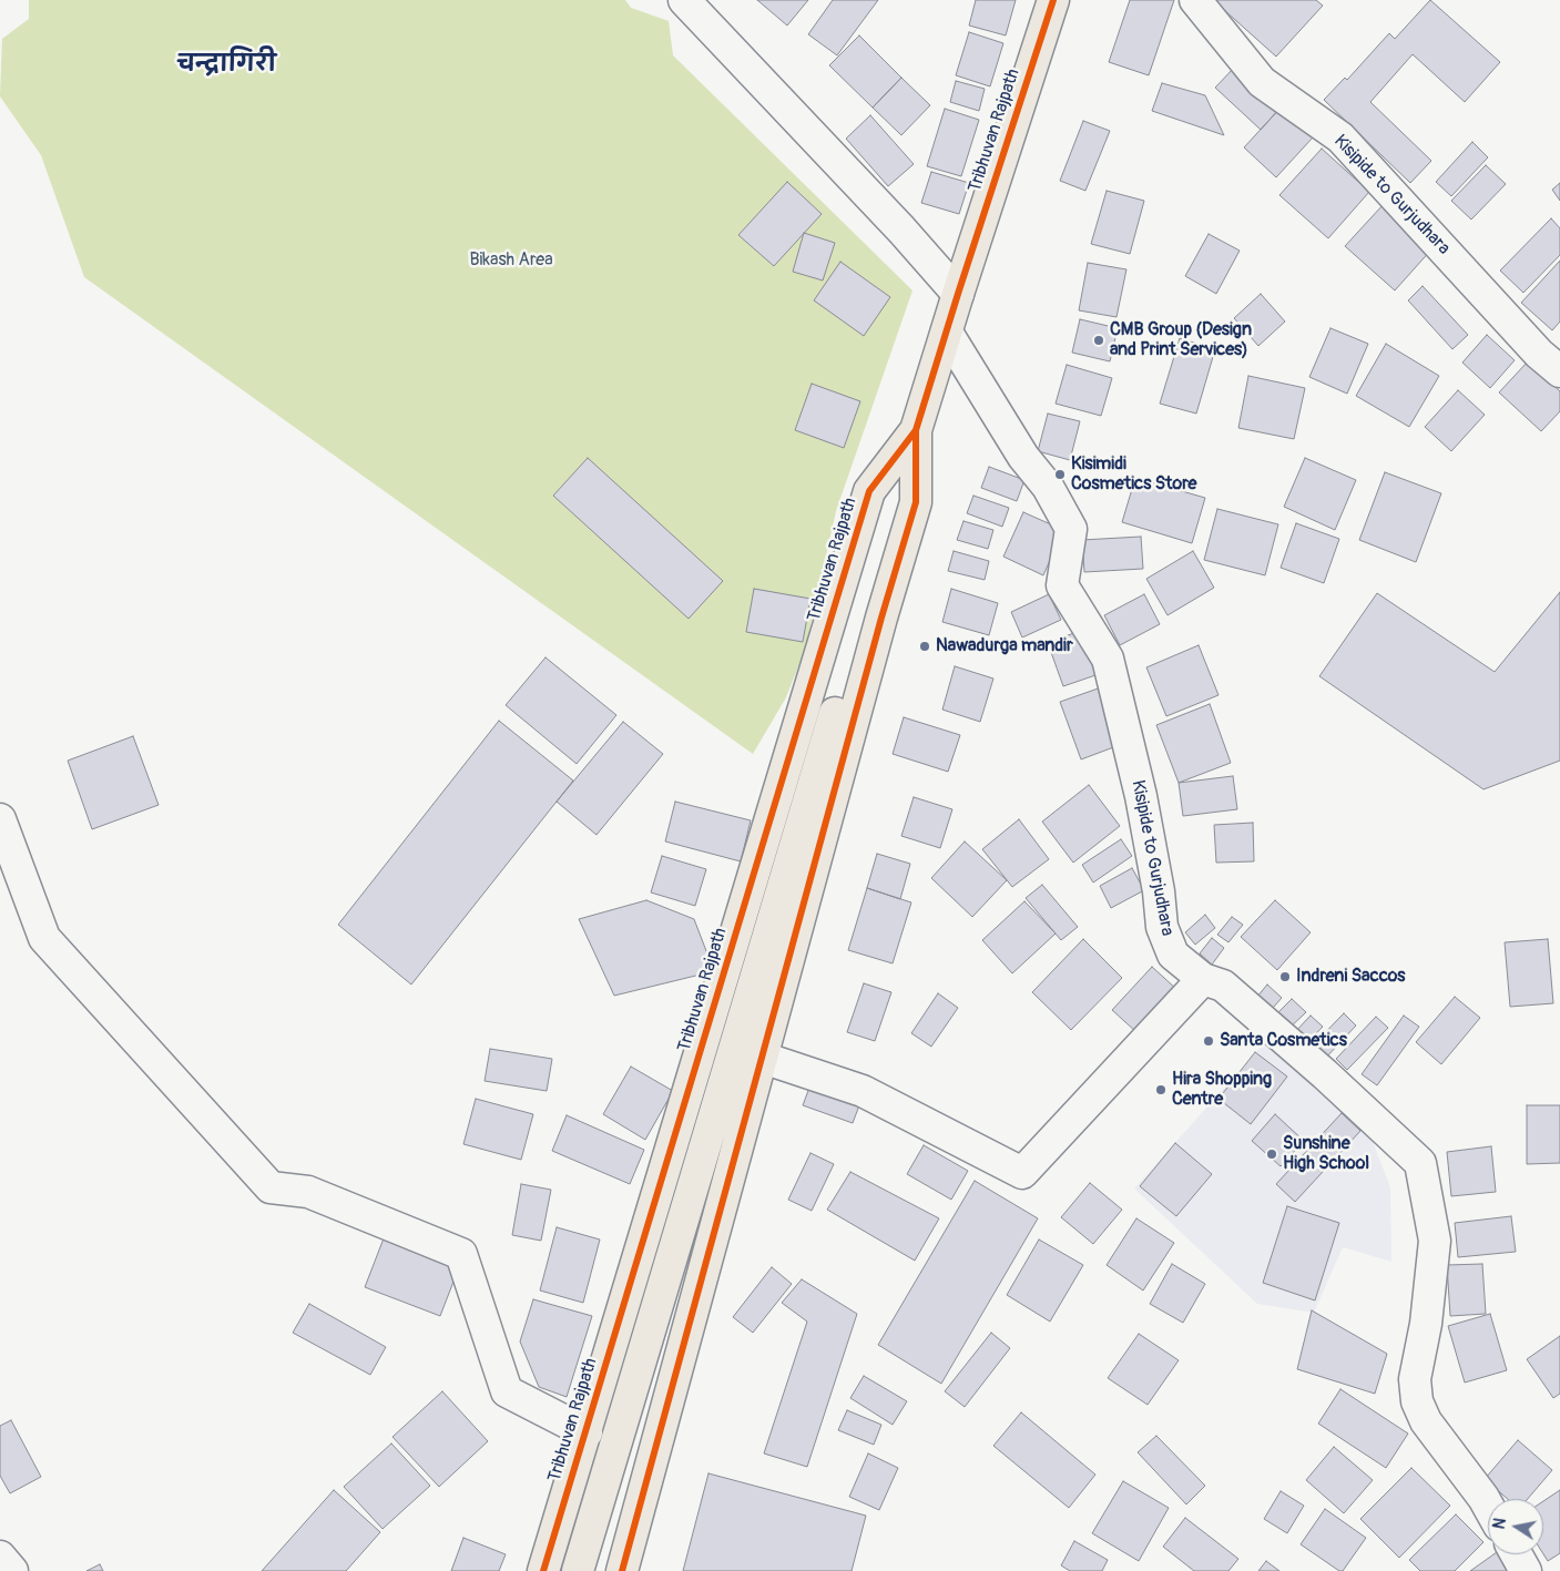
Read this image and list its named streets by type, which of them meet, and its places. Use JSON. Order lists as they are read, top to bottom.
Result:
{
  "streets": {
    "highway": ["Tribhuvan Rajpath"],
    "street": ["Kisipide to Gurjudhara"]
  },
  "crossings": [
    ["Tribhuvan Rajpath", "Kisipide to Gurjudhara"]
  ],
  "districts": ["चन्द्रागिरी"],
  "parks": ["Bikash Area"],
  "places": [
    "CMB Group (Design and Print Services)",
    "Kisimidi Cosmetics Store",
    "Nawadurga mandir",
    "Indreni Saccos",
    "Santa Cosmetics",
    "Hira Shopping Centre",
    "Sunshine High School"
  ],
  "north": "left"
}
